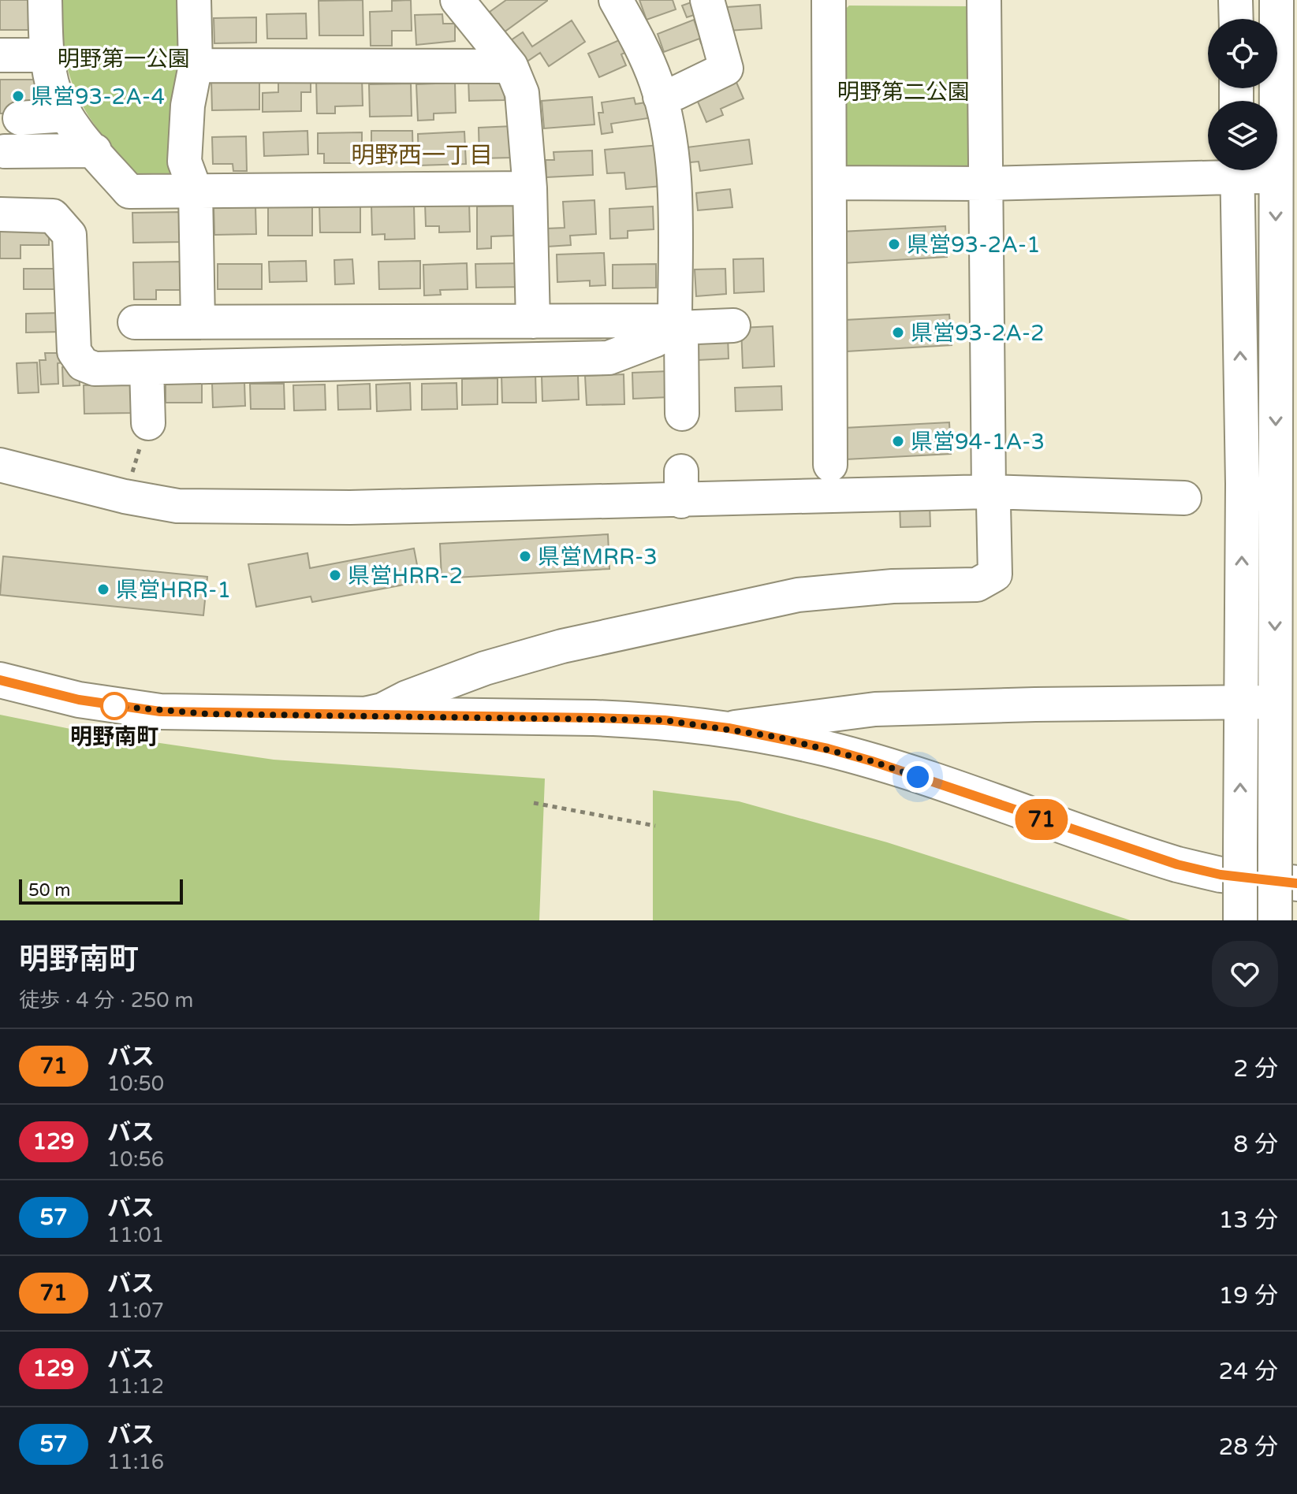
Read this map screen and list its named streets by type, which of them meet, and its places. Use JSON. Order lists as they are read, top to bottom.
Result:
{
  "districts": ["明野西一丁目"],
  "parks": ["明野第一公園", "明野第二公園"],
  "places": [
    "県営93-2A-4",
    "県営93-2A-1",
    "県営93-2A-2",
    "県営94-1A-3",
    "県営MRR-3",
    "県営HRR-2",
    "県営HRR-1",
    "明野南町"
  ],
  "lines": ["bus line 71"],
  "scale_bar": "50 m",
  "page": {
    "on_map": "71",
    "scale": "50 m",
    "heading": ["明野南町", "徒歩 · 4 分 · 250 m"],
    "list": [
      {
        "mark": "71",
        "name": "バス",
        "note": "10:50",
        "value": "2 分"
      },
      {
        "mark": "129",
        "name": "バス",
        "note": "10:56",
        "value": "8 分"
      },
      {
        "mark": "57",
        "name": "バス",
        "note": "11:01",
        "value": "13 分"
      },
      {
        "mark": "71",
        "name": "バス",
        "note": "11:07",
        "value": "19 分"
      },
      {
        "mark": "129",
        "name": "バス",
        "note": "11:12",
        "value": "24 分"
      },
      {
        "mark": "57",
        "name": "バス",
        "note": "11:16",
        "value": "28 分"
      }
    ]
  }
}
